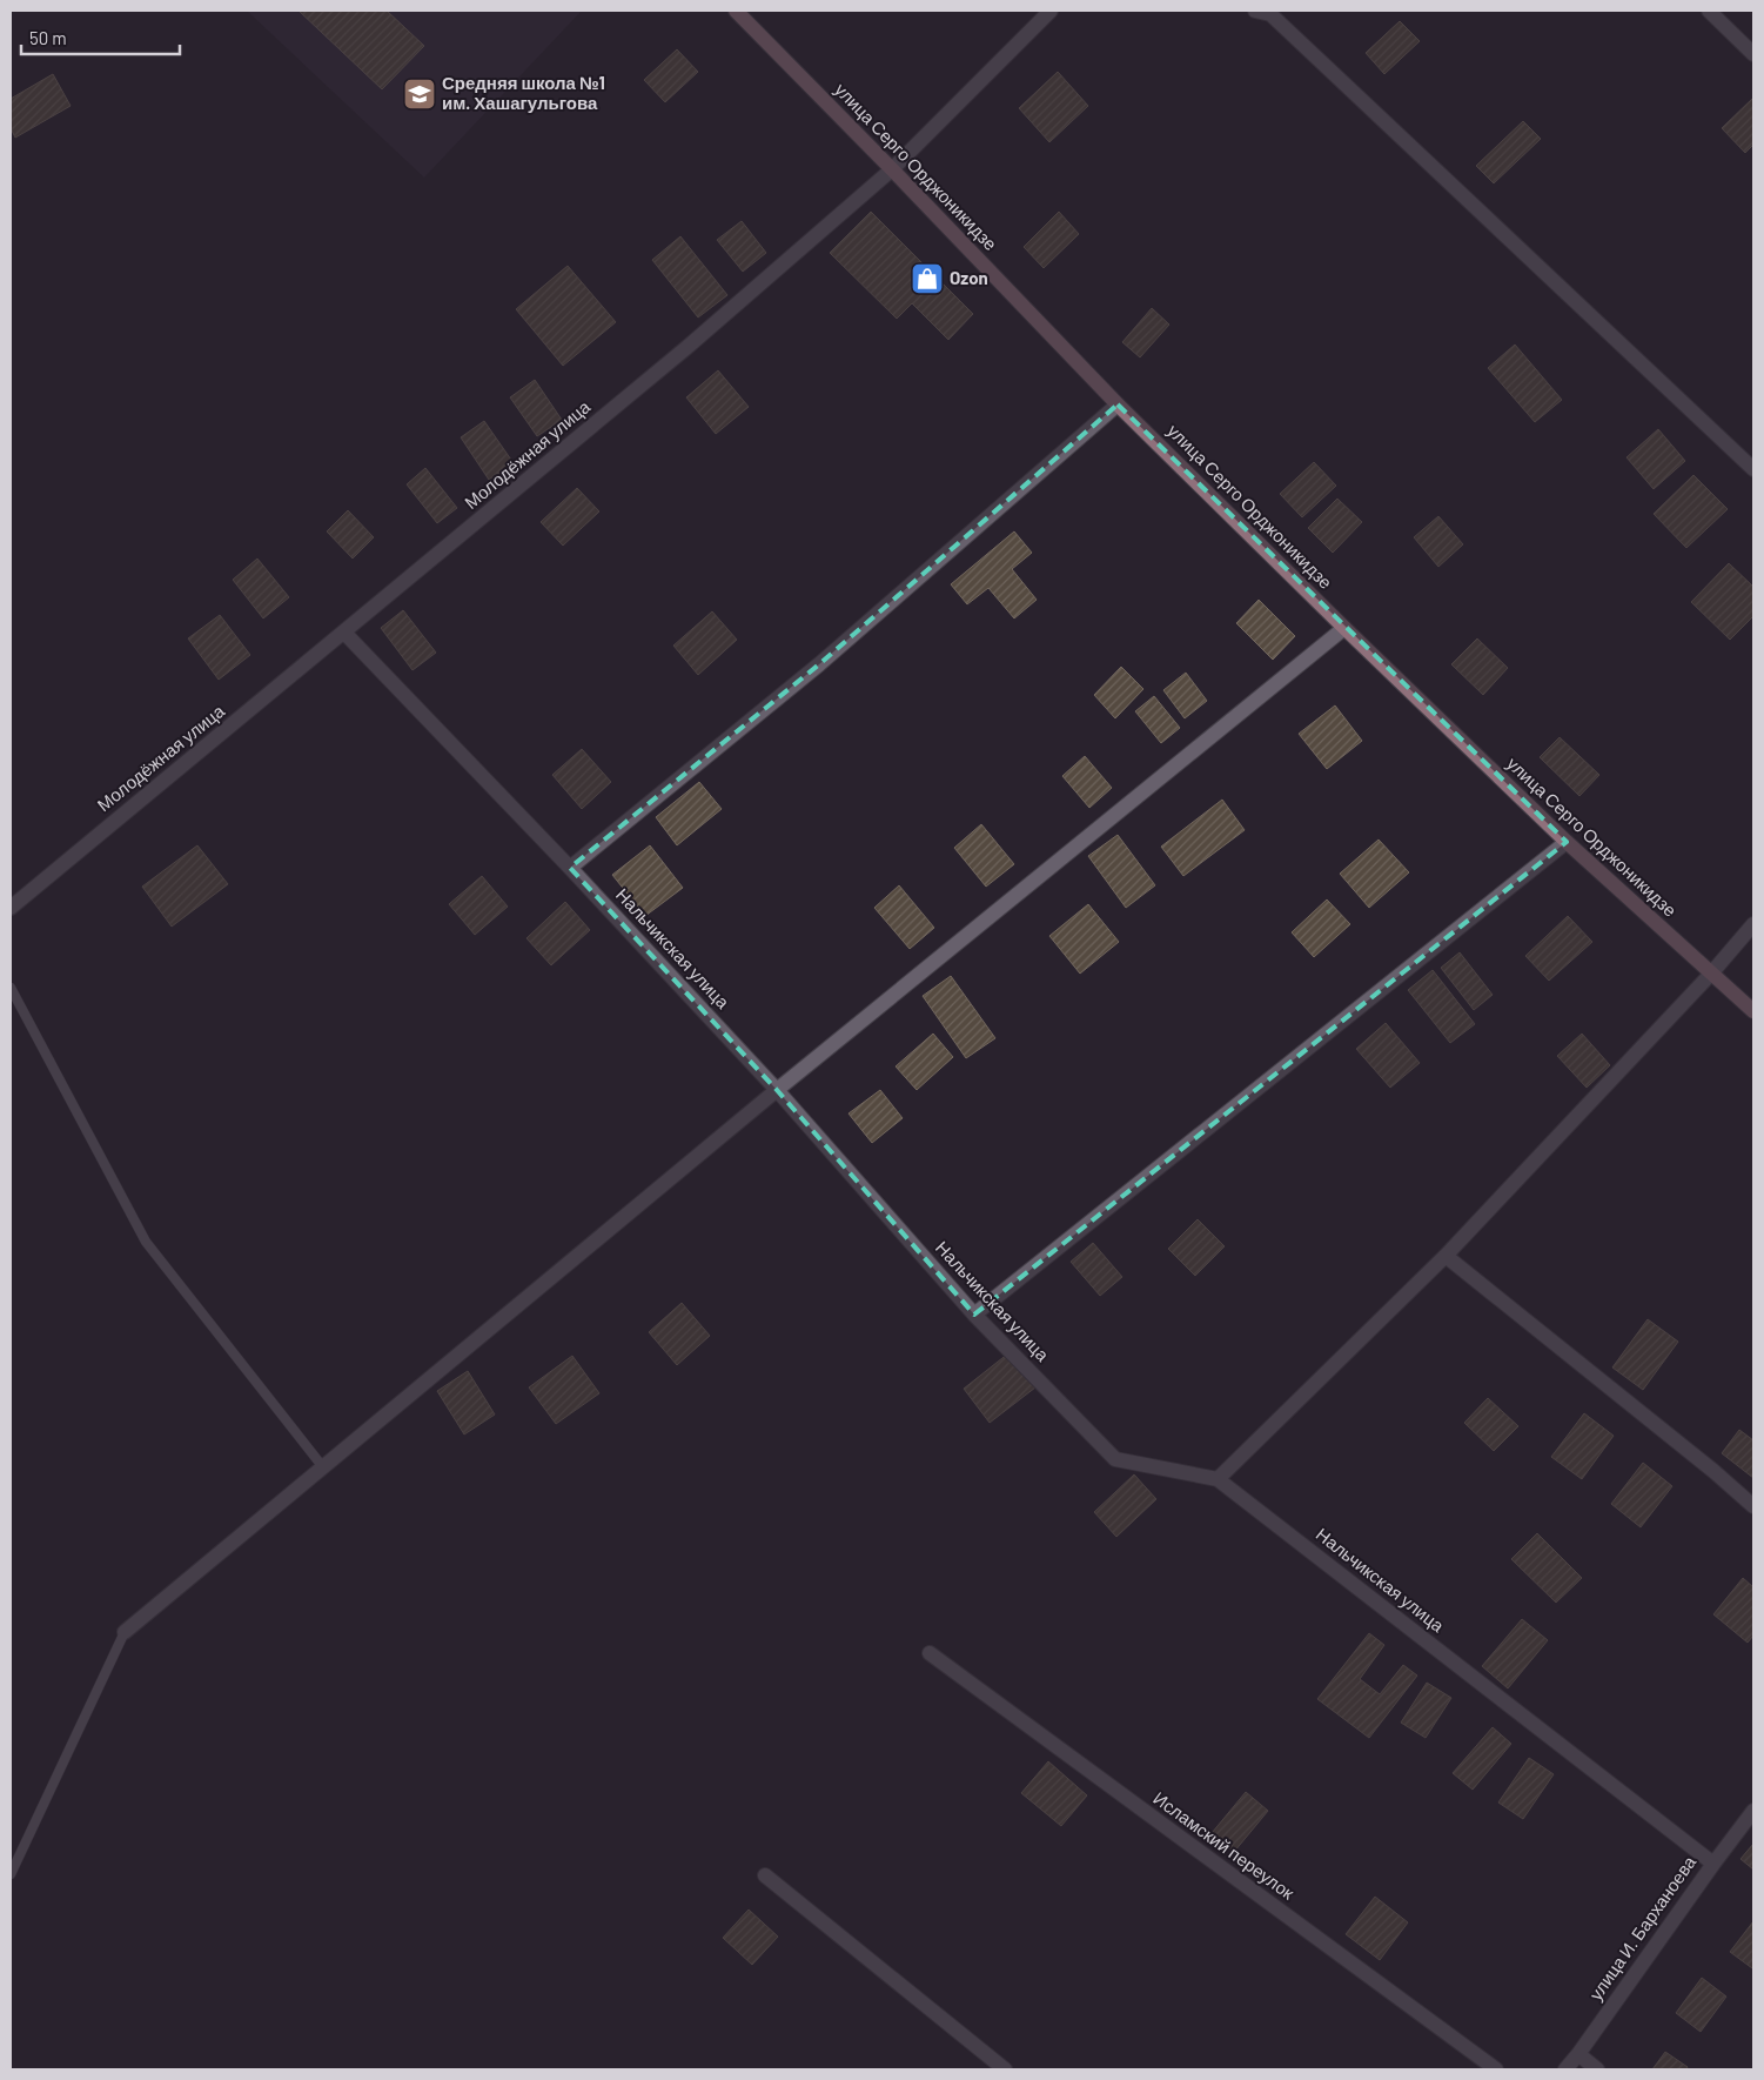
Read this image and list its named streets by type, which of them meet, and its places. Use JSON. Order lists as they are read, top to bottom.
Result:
{
  "streets": {
    "street": [
      "улица Серго Орджоникидзе",
      "Молодёжная улица",
      "Нальчикская улица",
      "Исламский переулок",
      "улица И. Барханоева"
    ]
  },
  "crossings": [
    ["улица Серго Орджоникидзе", "Молодёжная улица"],
    ["Молодёжная улица", "Нальчикская улица"],
    ["Нальчикская улица", "улица И. Барханоева"]
  ],
  "places": {
    "school or university": ["Средняя школа №1 им. Хашагульгова"],
    "shop": ["Ozon"]
  },
  "scale_bar": "50 m"
}
